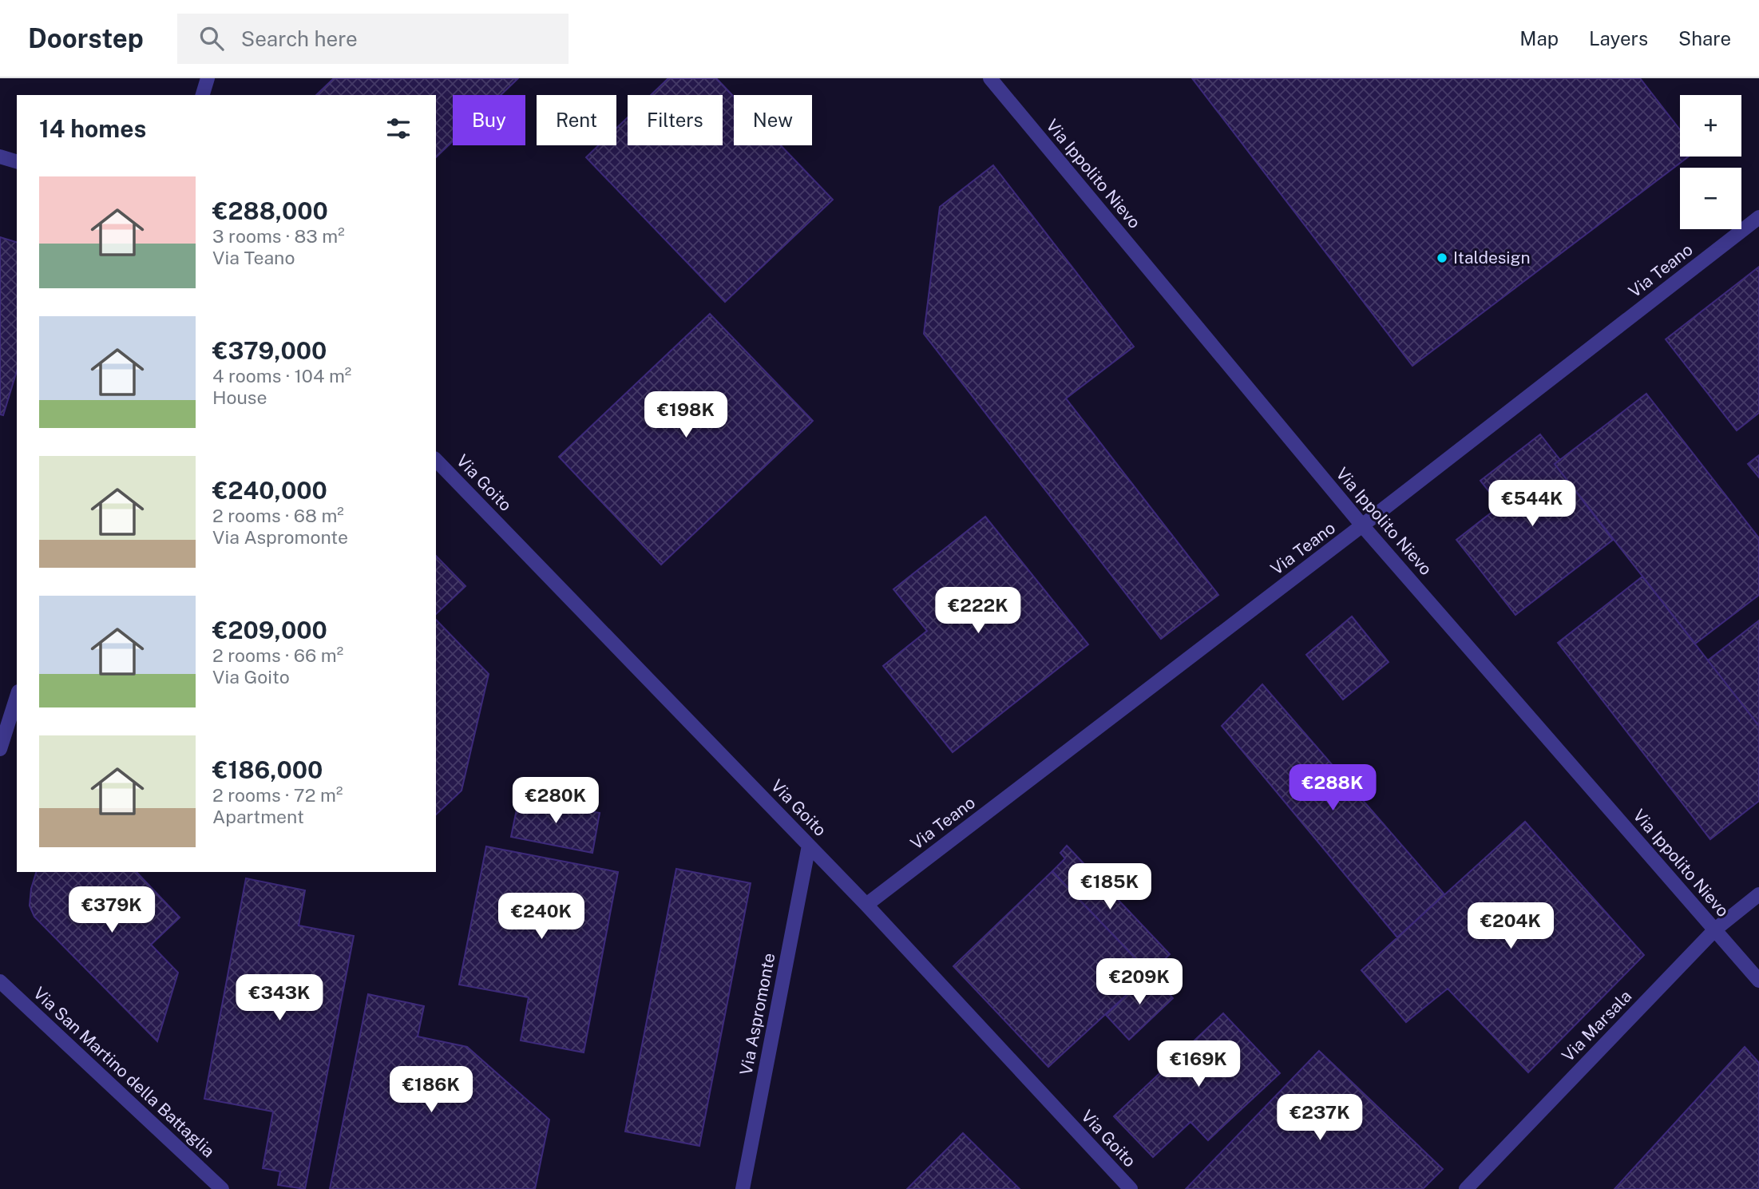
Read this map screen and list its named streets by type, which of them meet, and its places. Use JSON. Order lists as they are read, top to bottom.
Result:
{
  "streets": {
    "street": [
      "Via Ippolito Nievo",
      "Via Teano",
      "Via Goito",
      "Via Aspromonte",
      "Via Marsala",
      "Via San Martino della Battaglia"
    ]
  },
  "crossings": [
    ["Via Ippolito Nievo", "Via Teano"],
    ["Via Ippolito Nievo", "Via Marsala"],
    ["Via Teano", "Via Goito"],
    ["Via Goito", "Via Aspromonte"]
  ],
  "places": ["Italdesign"],
  "page": {
    "header": "Doorstep",
    "search": "Search here",
    "nav": ["Map", "Layers", "Share"],
    "map_buttons": ["+", "−"],
    "chip": [
      "Buy",
      "Rent",
      "Filters",
      "New"
    ],
    "heading": "14 homes",
    "list": [
      {
        "name": "€288,000",
        "note": "3 rooms · 83 m² · Via Teano"
      },
      {
        "name": "€379,000",
        "note": "4 rooms · 104 m² · House"
      },
      {
        "name": "€240,000",
        "note": "2 rooms · 68 m² · Via Aspromonte"
      },
      {
        "name": "€209,000",
        "note": "2 rooms · 66 m² · Via Goito"
      },
      {
        "name": "€186,000",
        "note": "2 rooms · 72 m² · Apartment"
      }
    ],
    "price": [
      "€198K",
      "€544K",
      "€222K",
      "€288K",
      "€280K",
      "€185K",
      "€379K",
      "€240K",
      "€204K",
      "€209K",
      "€343K",
      "€169K",
      "€186K",
      "€237K"
    ]
  }
}
